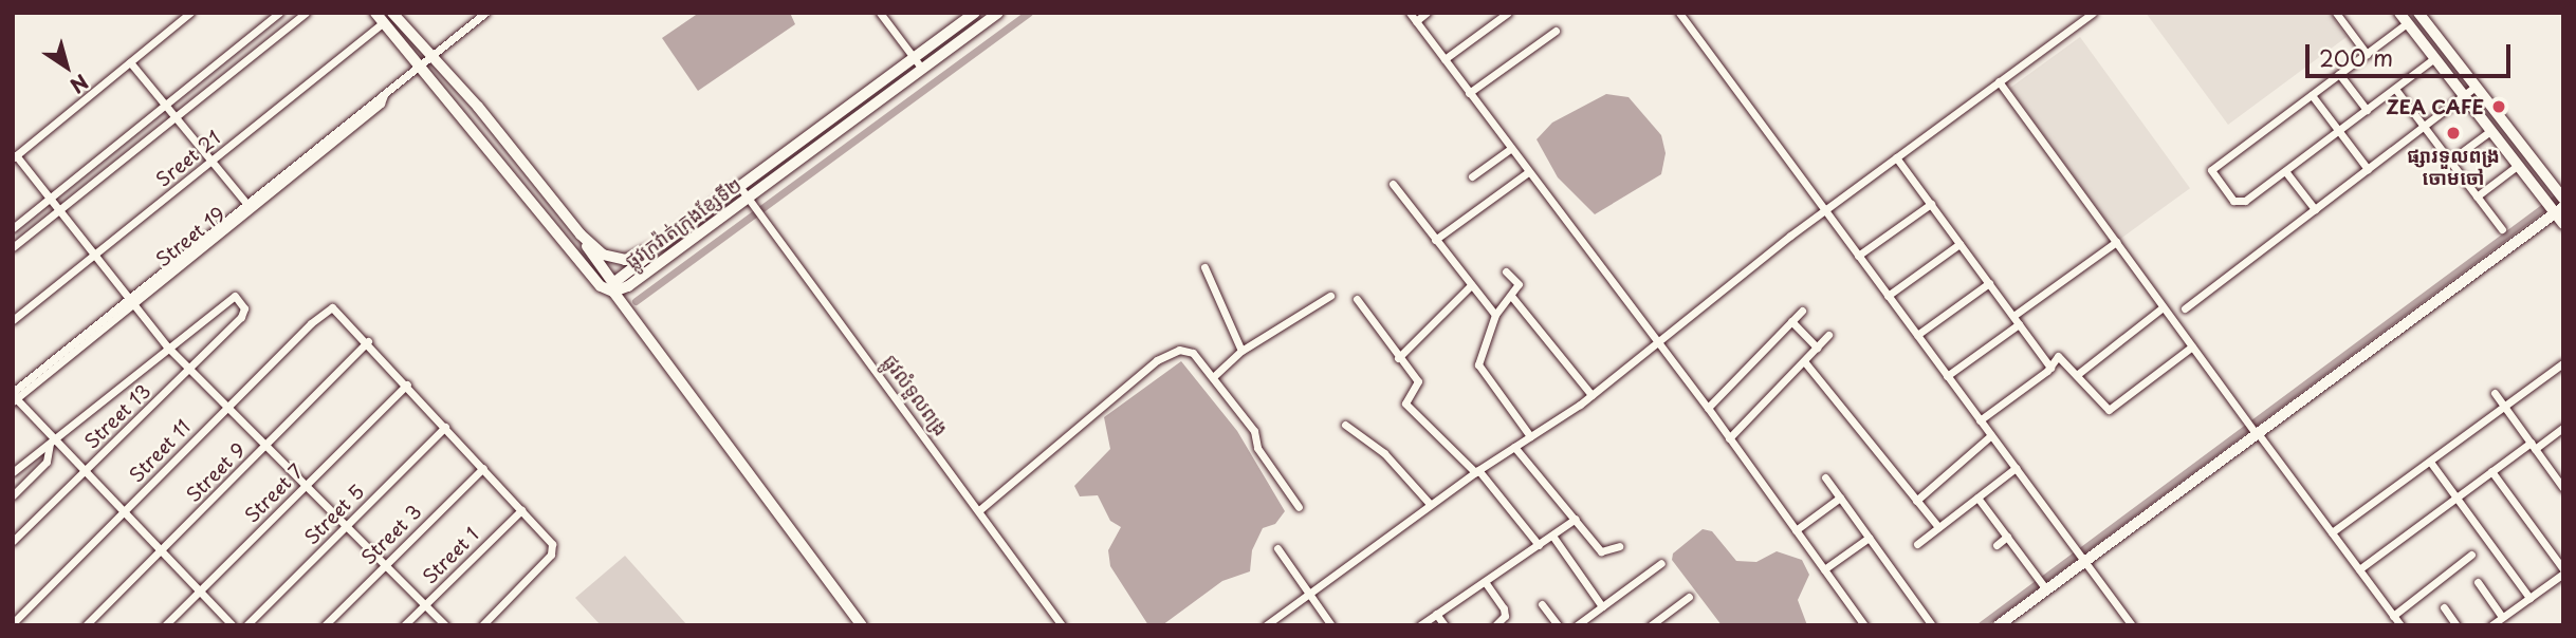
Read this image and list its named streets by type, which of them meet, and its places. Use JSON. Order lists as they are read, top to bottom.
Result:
{
  "streets": {
    "main road": ["ផ្លូវក្រវ៉ាត់ក្រុងខ្សែទី២"],
    "street": [
      "Sreet 21",
      "Street 19",
      "ផ្លូវលំទួលពង្រ",
      "Street 13",
      "Street 11",
      "Street 9",
      "Street 7",
      "Street 5",
      "Street 3",
      "Street 1"
    ]
  },
  "crossings": [
    ["Sreet 21", "ផ្លូវក្រវ៉ាត់ក្រុងខ្សែទី២"],
    ["ផ្លូវក្រវ៉ាត់ក្រុងខ្សែទី២", "Street 19"],
    ["ផ្លូវក្រវ៉ាត់ក្រុងខ្សែទី២", "ផ្លូវលំទួលពង្រ"],
    ["Street 11", "Street 9"]
  ],
  "places": ["ZEA CAFE", "ផ្សារទួលពង្រ ចោមចៅ"],
  "scale_bar": "200 m",
  "north": "bottom right"
}
